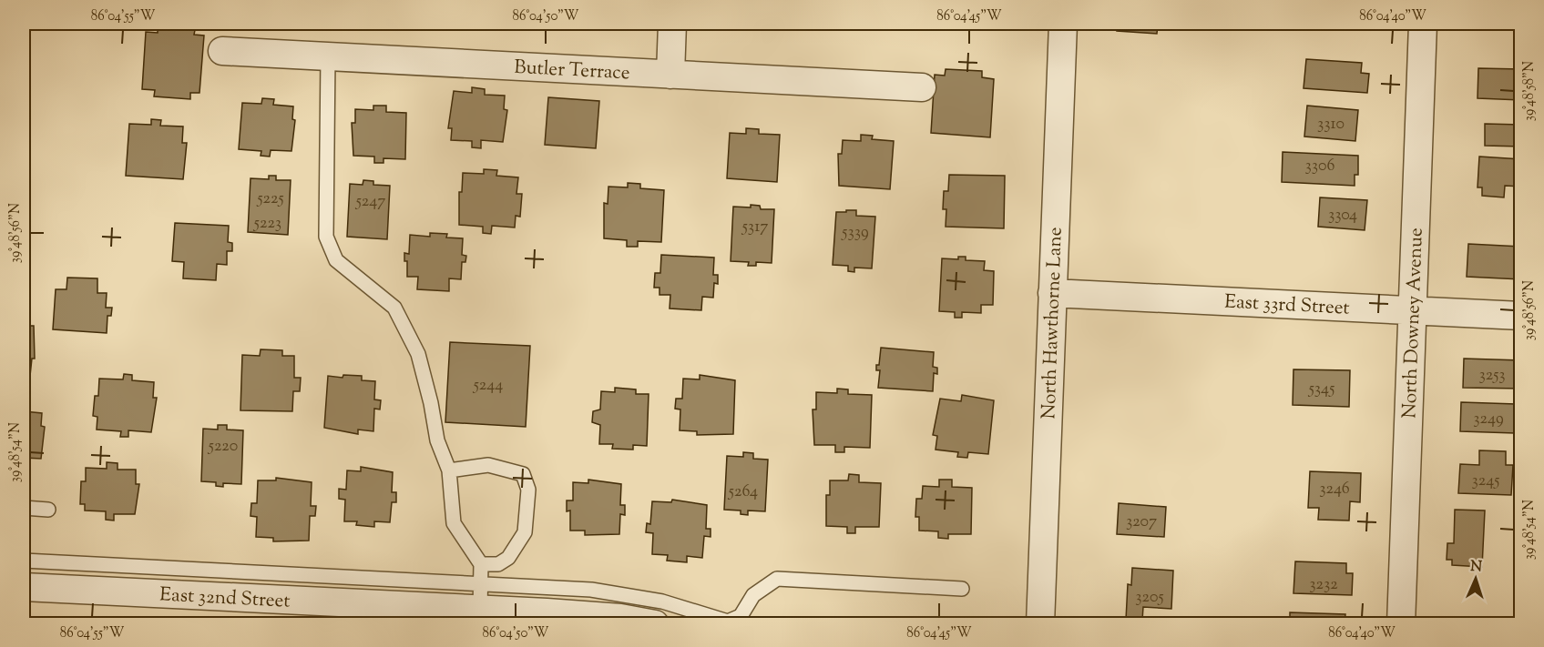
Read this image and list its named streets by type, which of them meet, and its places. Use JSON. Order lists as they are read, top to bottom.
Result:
{
  "streets": {
    "street": [
      "Butler Terrace",
      "East 33rd Street",
      "North Hawthorne Lane",
      "North Downey Avenue",
      "East 32nd Street"
    ]
  },
  "crossings": [
    ["East 33rd Street", "North Hawthorne Lane"],
    ["East 33rd Street", "North Downey Avenue"]
  ],
  "house_numbers": [
    "3310",
    "3306",
    "5225",
    "5247",
    "3304",
    "5223",
    "5317",
    "5339",
    "3253",
    "5244",
    "5345",
    "3249",
    "5220",
    "3245",
    "3246",
    "5264",
    "3207",
    "3232",
    "3205"
  ],
  "north": "top",
  "coordinates": [
    "86°04'55\"W",
    "86°04'50\"W",
    "86°04'45\"W",
    "86°04'40\"W",
    "39°48'58\"N",
    "39°48'56\"N",
    "39°48'54\"N"
  ]
}
